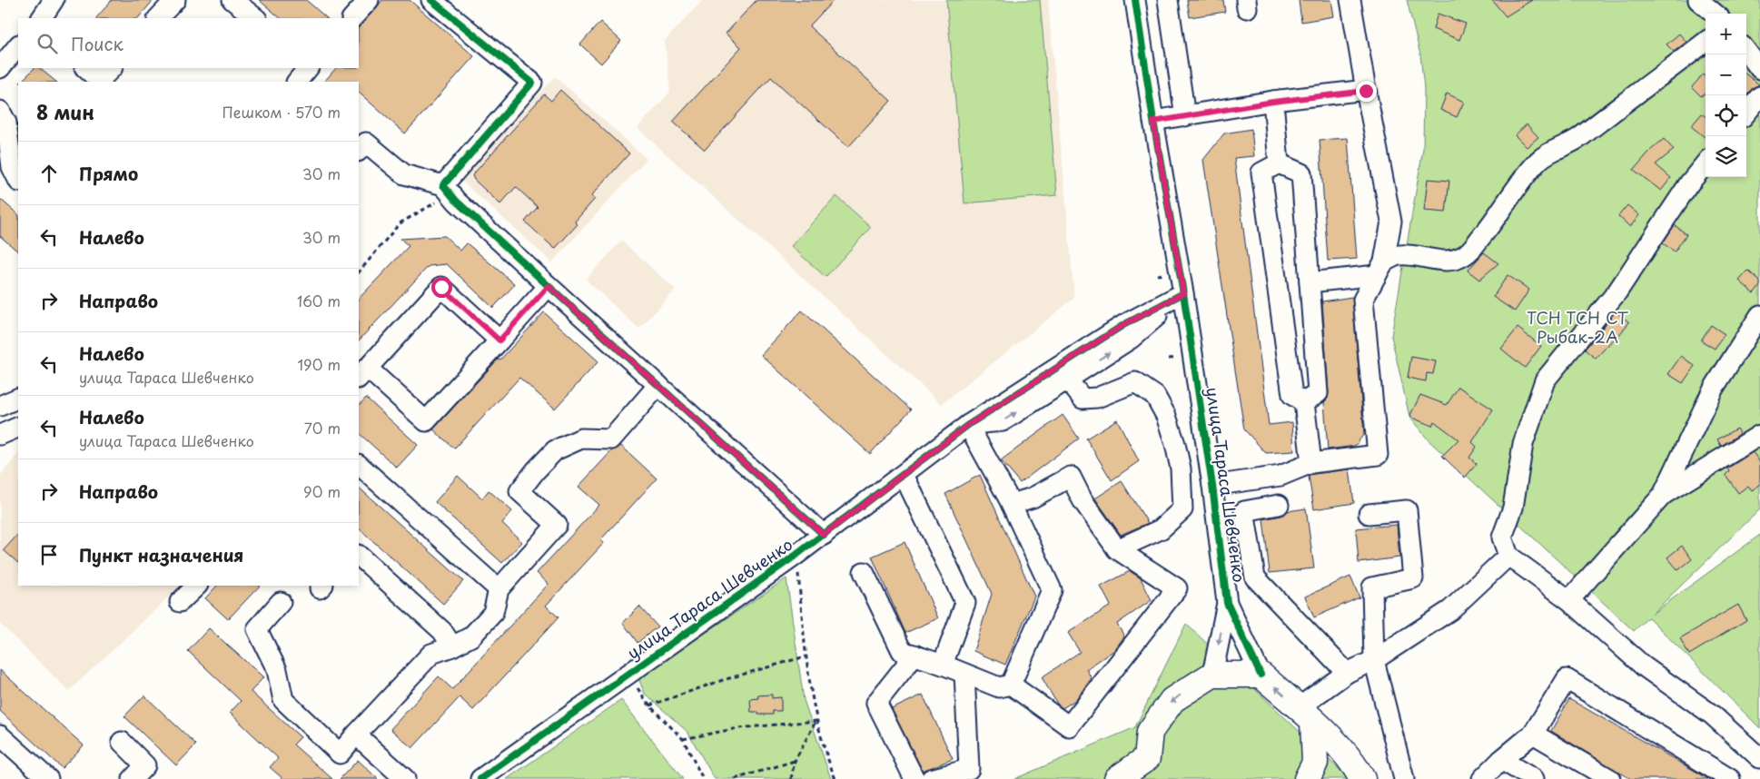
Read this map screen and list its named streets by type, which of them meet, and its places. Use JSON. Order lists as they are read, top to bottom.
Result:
{
  "streets": {
    "main road": ["улица Тараса Шевченко"]
  },
  "parks": ["ТСН ТСН СТ Рыбак-2А"],
  "page": {
    "map_buttons": ["+", "−"],
    "search": "Поиск",
    "heading": ["8 мин", "Пешком · 570 m"],
    "list": [
      ["Прямо", "30 m"],
      ["Налево", "30 m"],
      ["Направо", "160 m"],
      ["Налево", "улица Тараса Шевченко", "190 m"],
      ["Налево", "улица Тараса Шевченко", "70 m"],
      ["Направо", "90 m"],
      "Пункт назначения"
    ]
  }
}
